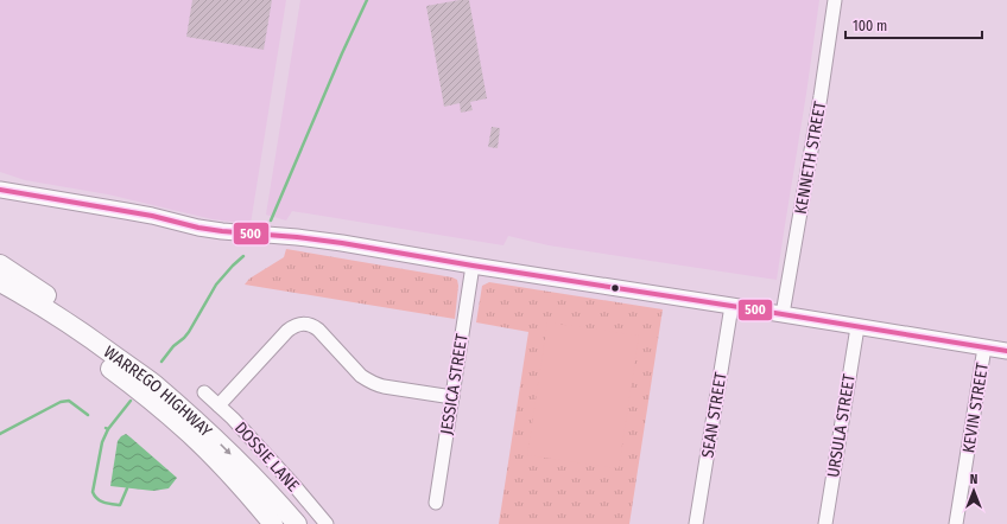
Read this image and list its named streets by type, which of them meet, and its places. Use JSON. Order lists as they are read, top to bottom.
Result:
{
  "streets": {
    "highway": ["WARREGO HIGHWAY"],
    "street": [
      "KENNETH STREET",
      "JESSICA STREET",
      "KEVIN STREET",
      "SEAN STREET",
      "URSULA STREET",
      "DOSSIE LANE"
    ]
  },
  "lines": ["transit line 500"],
  "scale_bar": "100 m",
  "north": "top"
}
